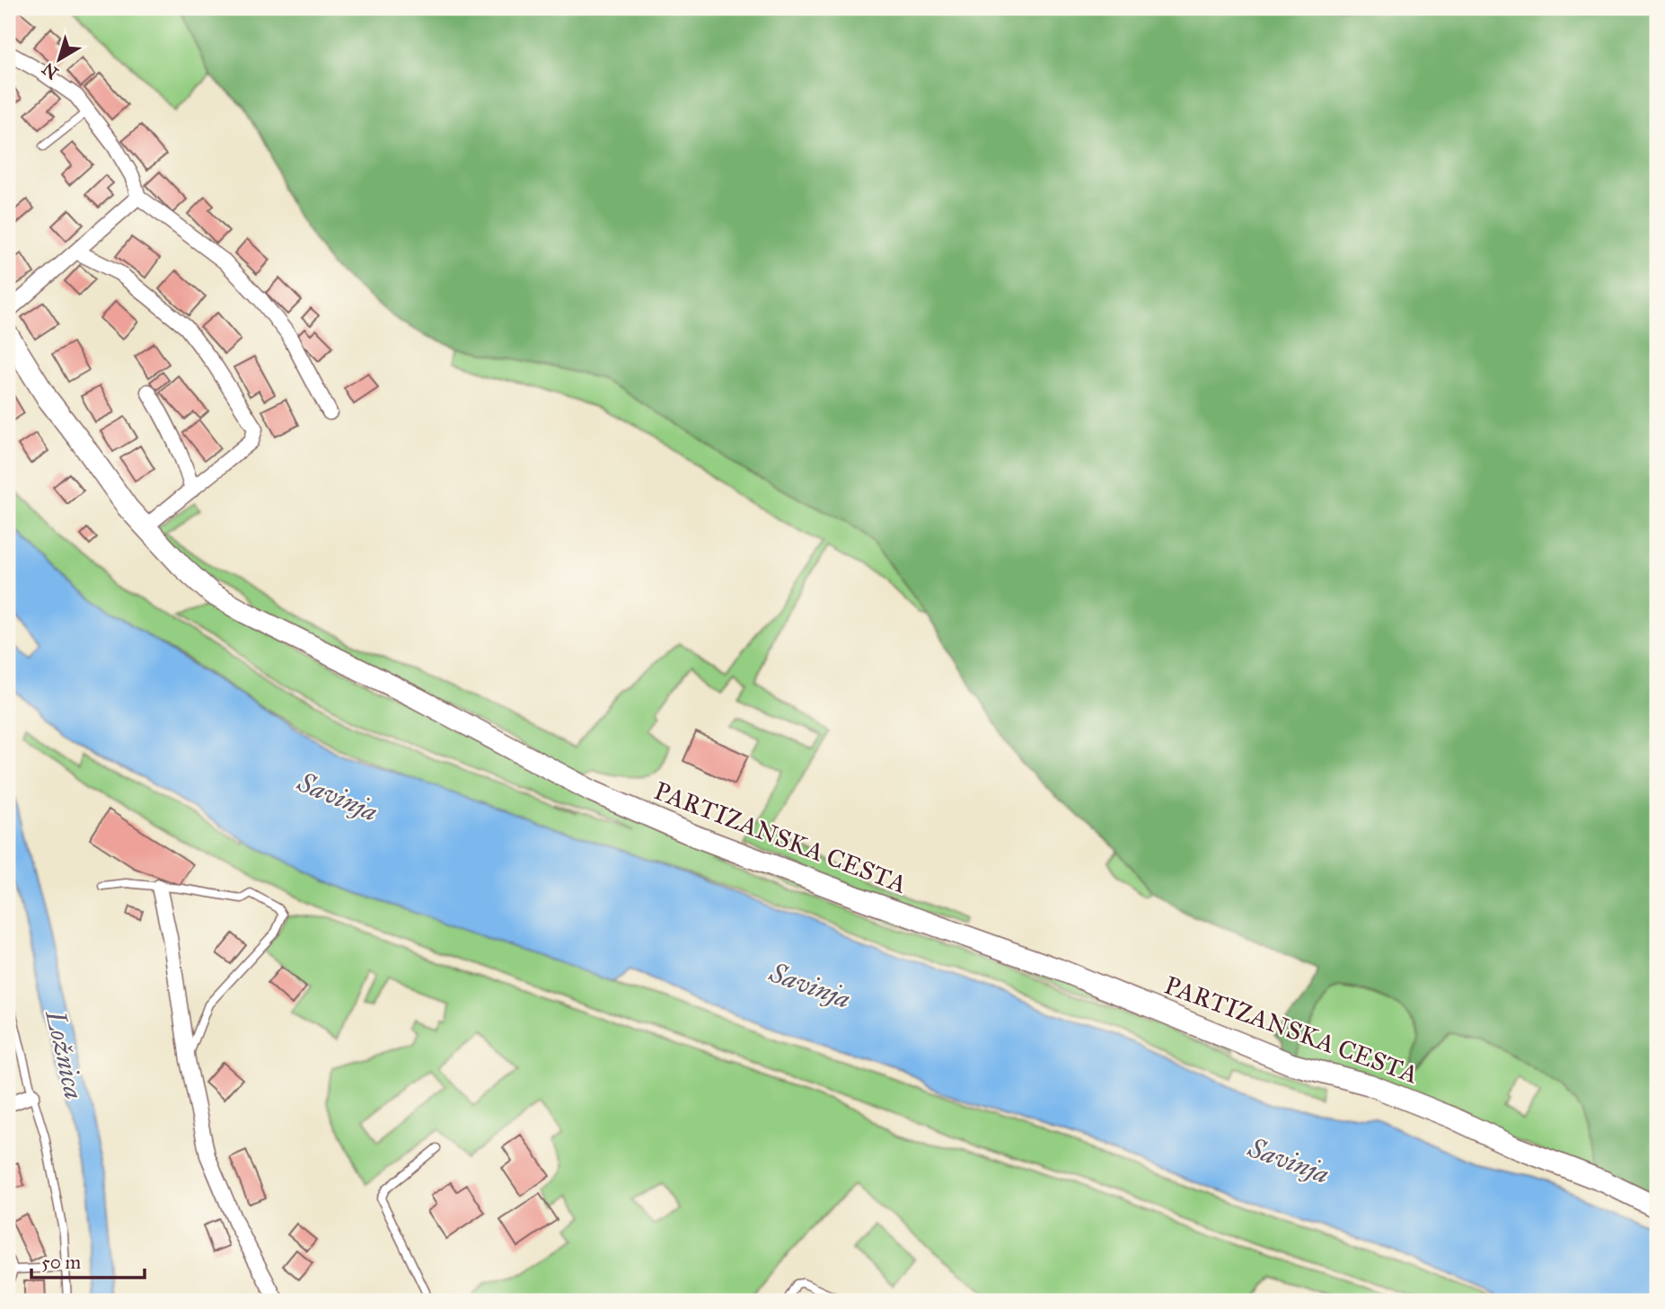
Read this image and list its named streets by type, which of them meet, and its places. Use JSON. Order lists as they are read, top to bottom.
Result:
{
  "streets": {
    "street": ["PARTIZANSKA CESTA"]
  },
  "water": ["Savinja", "Ložnica"],
  "scale_bar": "50 m",
  "north": "bottom left"
}
